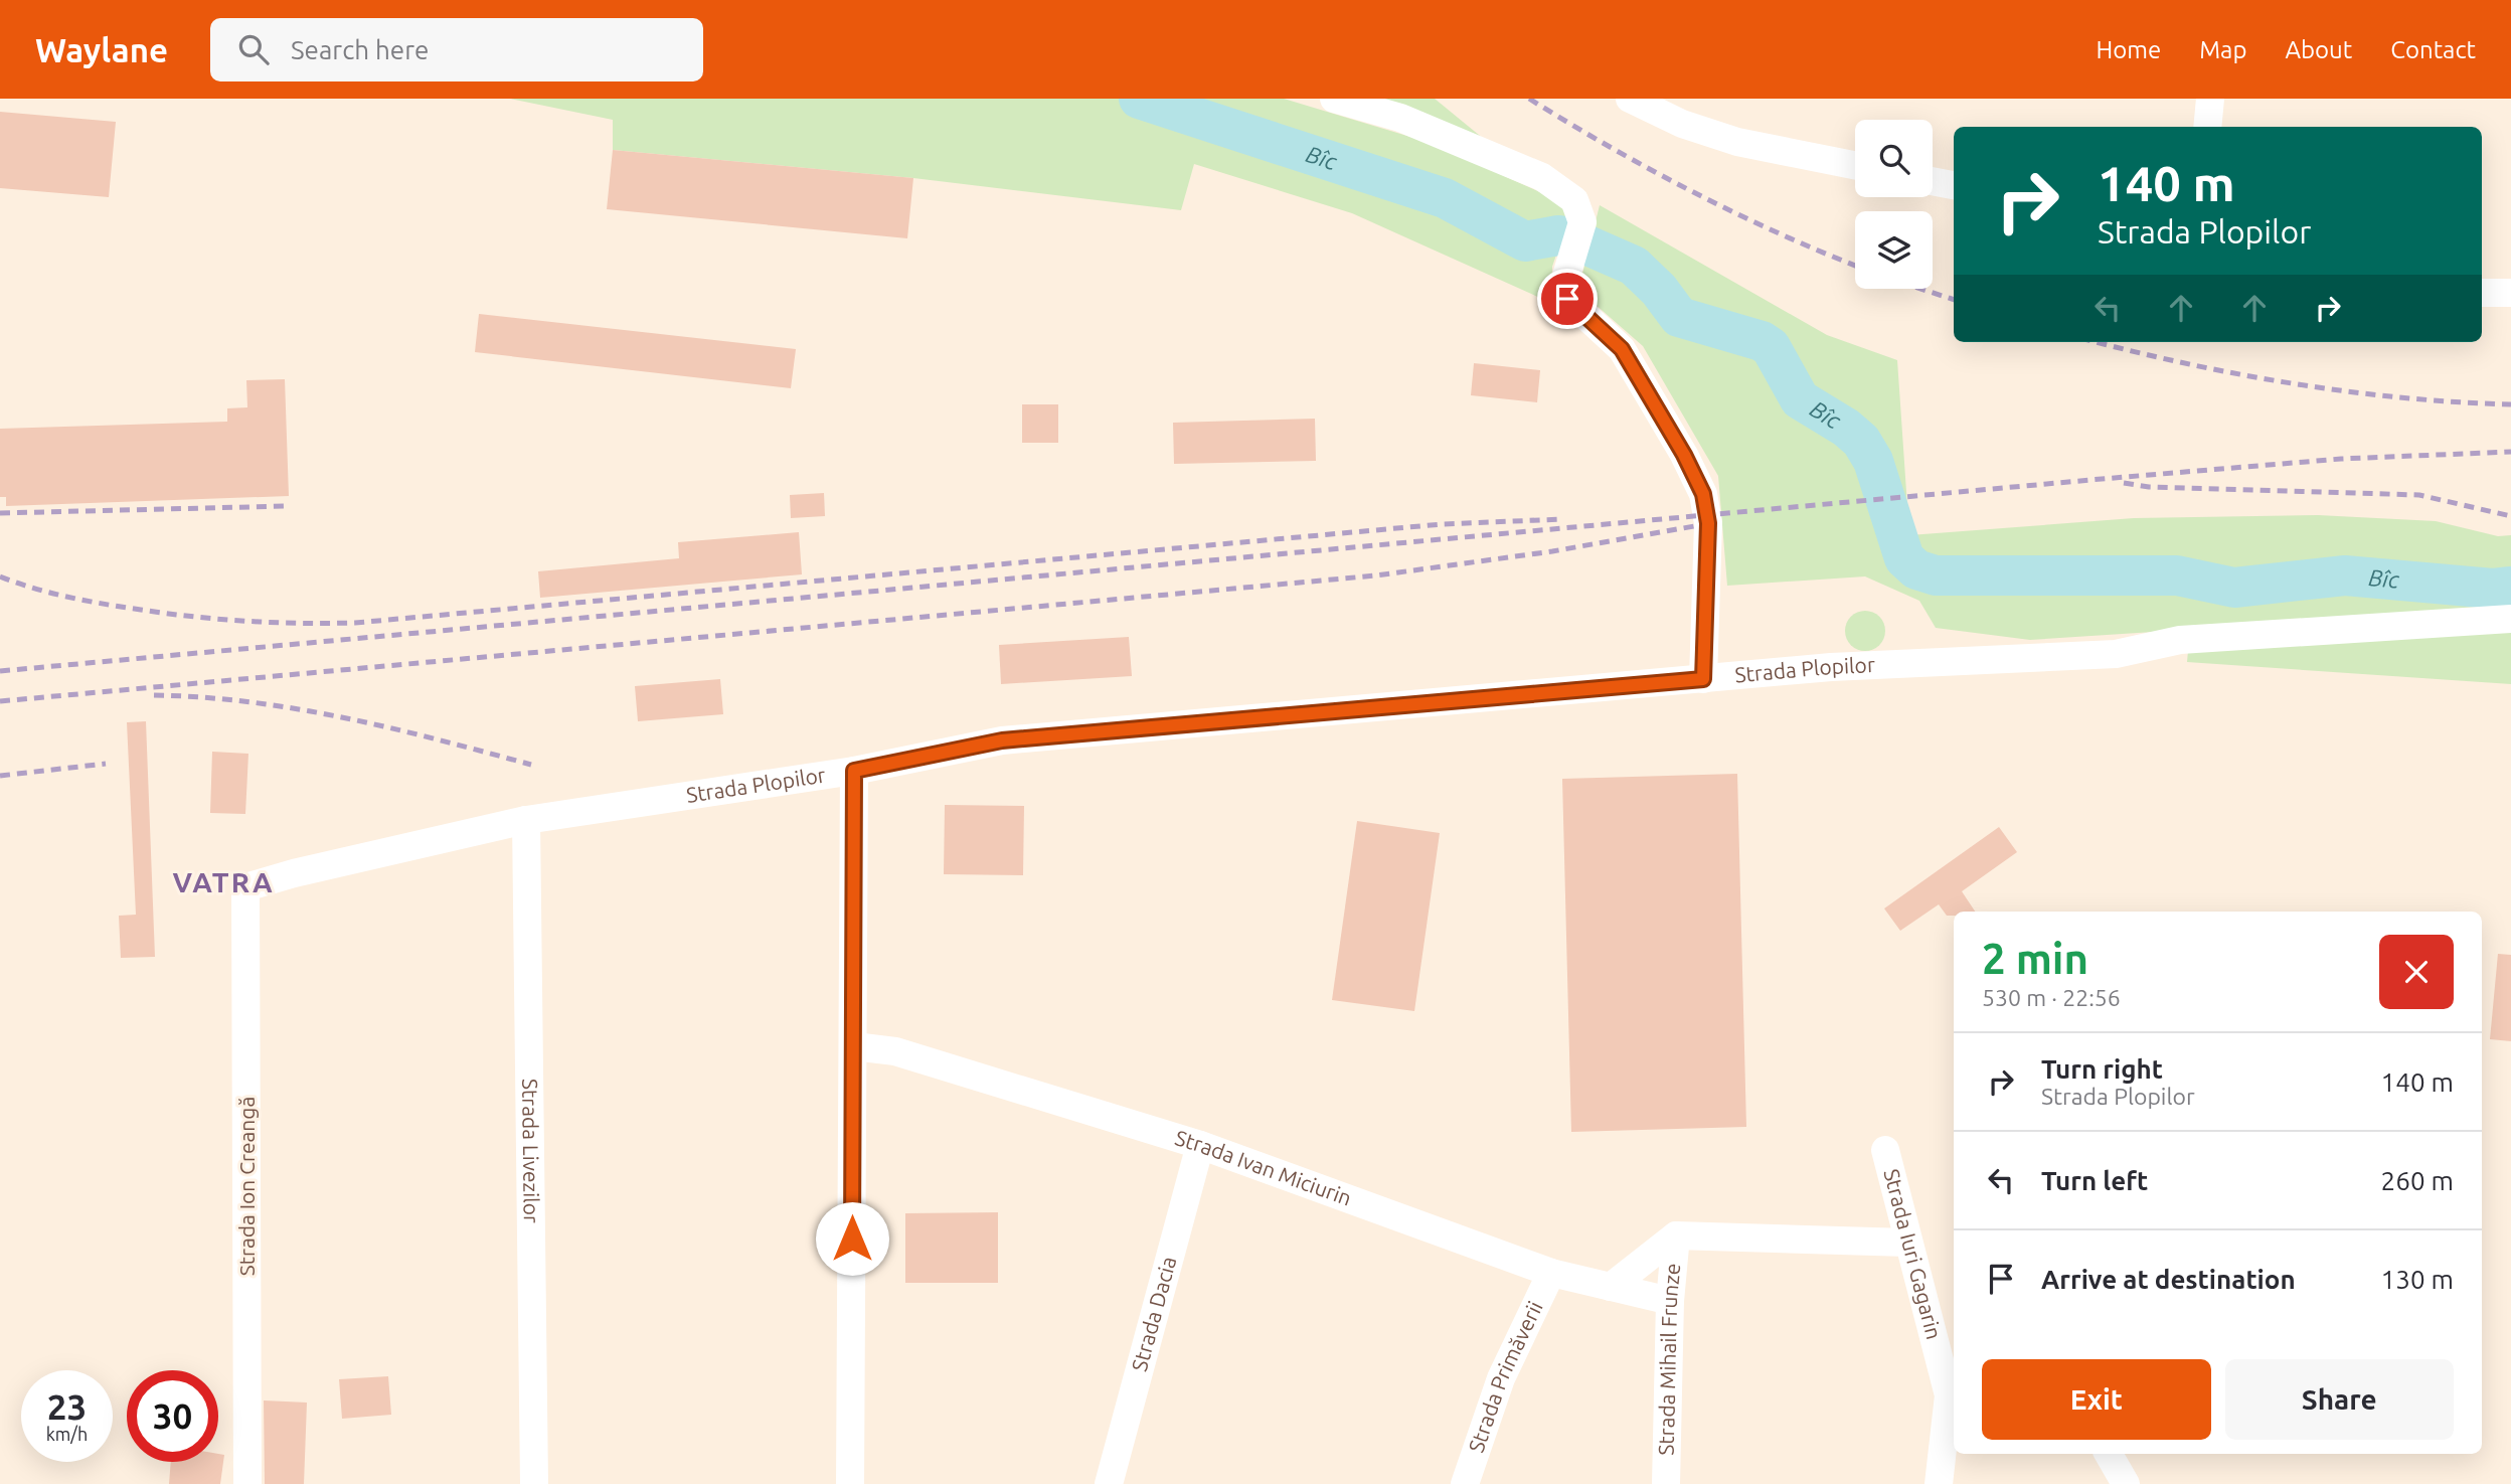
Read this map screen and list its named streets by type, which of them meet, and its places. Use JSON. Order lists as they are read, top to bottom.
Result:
{
  "streets": {
    "street": [
      "Strada Plopilor",
      "Strada Livezilor",
      "Strada Ivan Miciurin",
      "Strada Ion Creangă",
      "Strada Iuri Gagarin",
      "Strada Dacia",
      "Strada Mihail Frunze",
      "Strada Primăverii"
    ]
  },
  "crossings": [
    ["Strada Plopilor", "Strada Livezilor"],
    ["Strada Plopilor", "Strada Ion Creangă"],
    ["Strada Ivan Miciurin", "Strada Dacia"],
    ["Strada Ivan Miciurin", "Strada Mihail Frunze"],
    ["Strada Ivan Miciurin", "Strada Primăverii"]
  ],
  "districts": ["VATRA"],
  "water": ["Bîc"],
  "page": {
    "header": "Waylane",
    "search": "Search here",
    "nav": [
      "Home",
      "Map",
      "About",
      "Contact"
    ],
    "turn": ["140 m", "Strada Plopilor"],
    "heading": ["2 min", "530 m · 22:56"],
    "list": [
      {
        "name": "Turn right",
        "note": "Strada Plopilor",
        "value": "140 m"
      },
      {
        "name": "Turn left",
        "value": "260 m"
      },
      {
        "name": "Arrive at destination",
        "value": "130 m"
      }
    ],
    "buttons": ["Exit", "Share"],
    "speed": "23 km/h",
    "limit": "30"
  }
}
